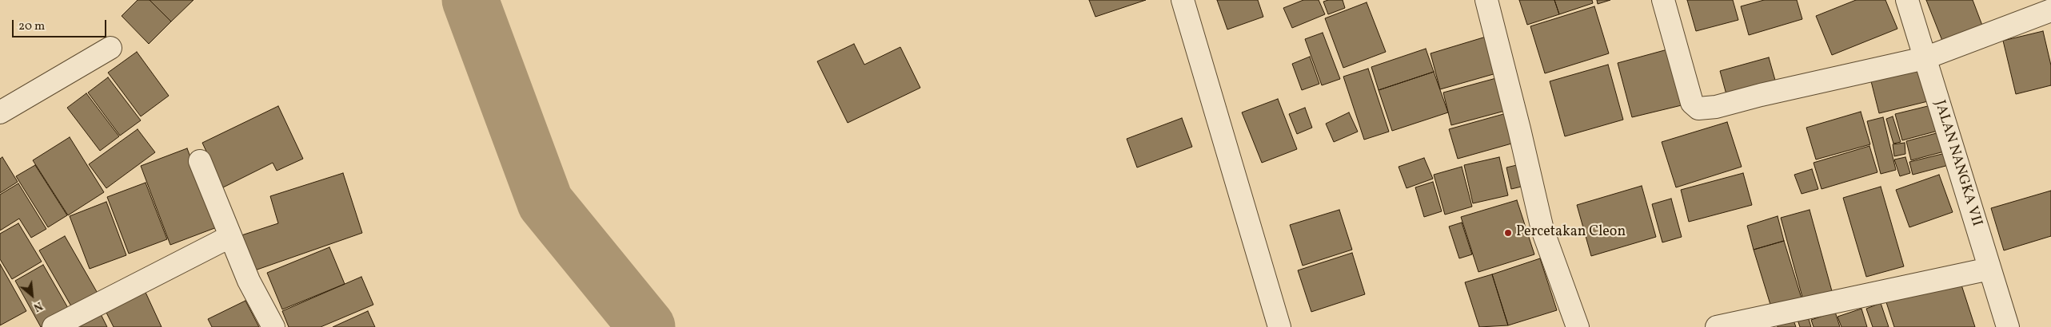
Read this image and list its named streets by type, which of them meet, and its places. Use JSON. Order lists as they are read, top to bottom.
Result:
{
  "streets": {
    "street": ["JALAN NANGKA VII"]
  },
  "places": ["Percetakan Cleon"],
  "scale_bar": "20 m",
  "north": "bottom right"
}
